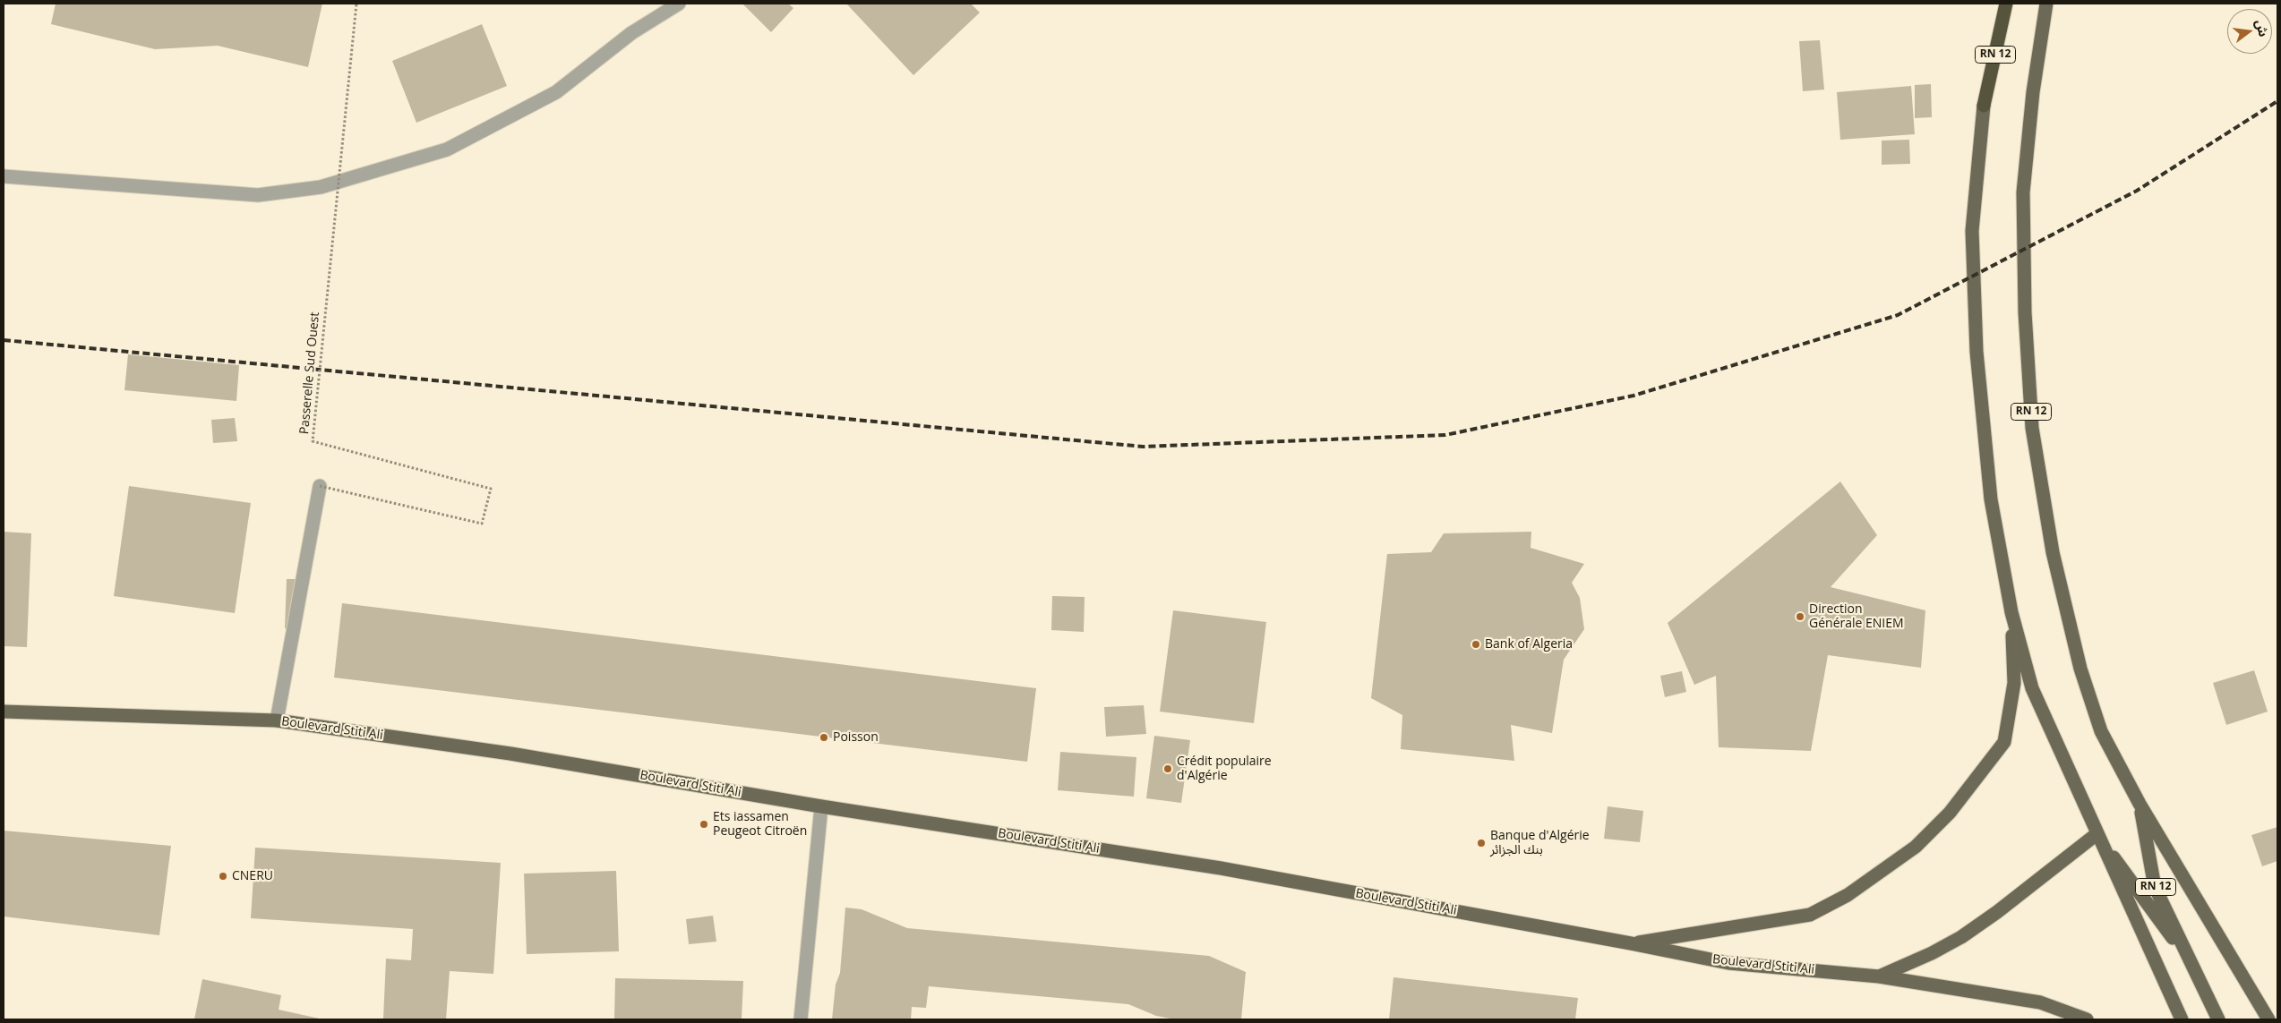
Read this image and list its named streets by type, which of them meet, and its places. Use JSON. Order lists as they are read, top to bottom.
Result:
{
  "streets": {
    "highway": ["RN 12"],
    "main road": ["Boulevard Stiti Ali"],
    "path": ["Passerelle Sud Ouest"]
  },
  "places": [
    "Direction Générale ENIEM",
    "Bank of Algeria",
    "Poisson",
    "Crédit populaire d'Algérie",
    "Ets iassamen Peugeot Citroën",
    "Banque d'Algérie بنك الجزائر",
    "CNERU"
  ],
  "north": "right"
}
